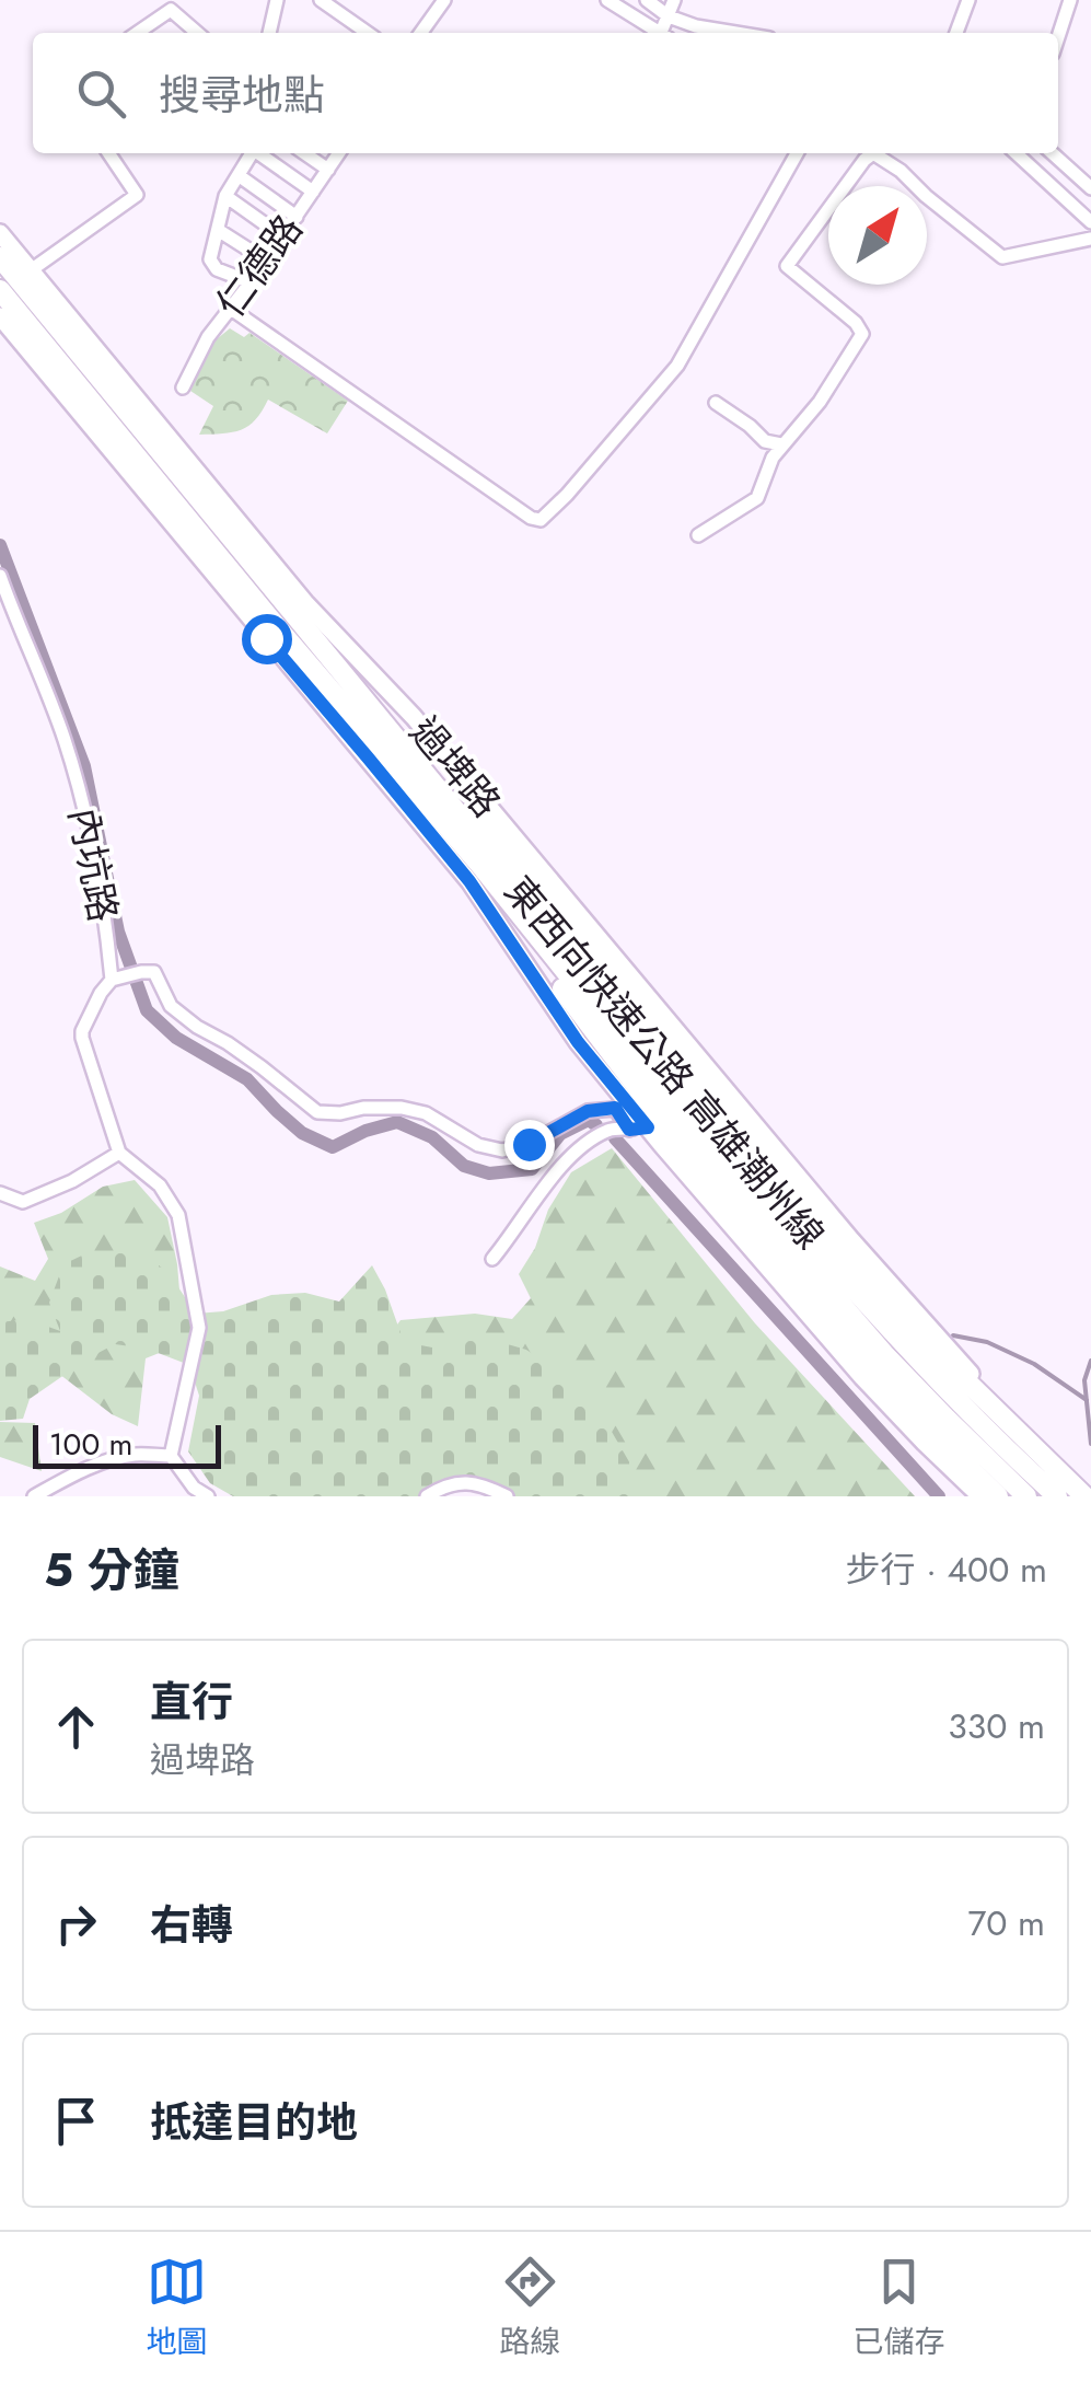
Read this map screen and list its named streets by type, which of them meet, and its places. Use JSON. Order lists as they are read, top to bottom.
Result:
{
  "streets": {
    "highway": ["東西向快速公路 高雄潮州線"],
    "main road": ["過埤路"],
    "street": ["仁德路", "內坑路"]
  },
  "scale_bar": "100 m",
  "north": "top right",
  "page": {
    "search": "搜尋地點",
    "scale": "100 m",
    "heading": ["5 分鐘", "步行 · 400 m"],
    "list": [
      ["直行", "過埤路", "330 m"],
      ["右轉", "70 m"],
      "抵達目的地"
    ],
    "nav": ["地圖", "路線", "已儲存"]
  }
}
